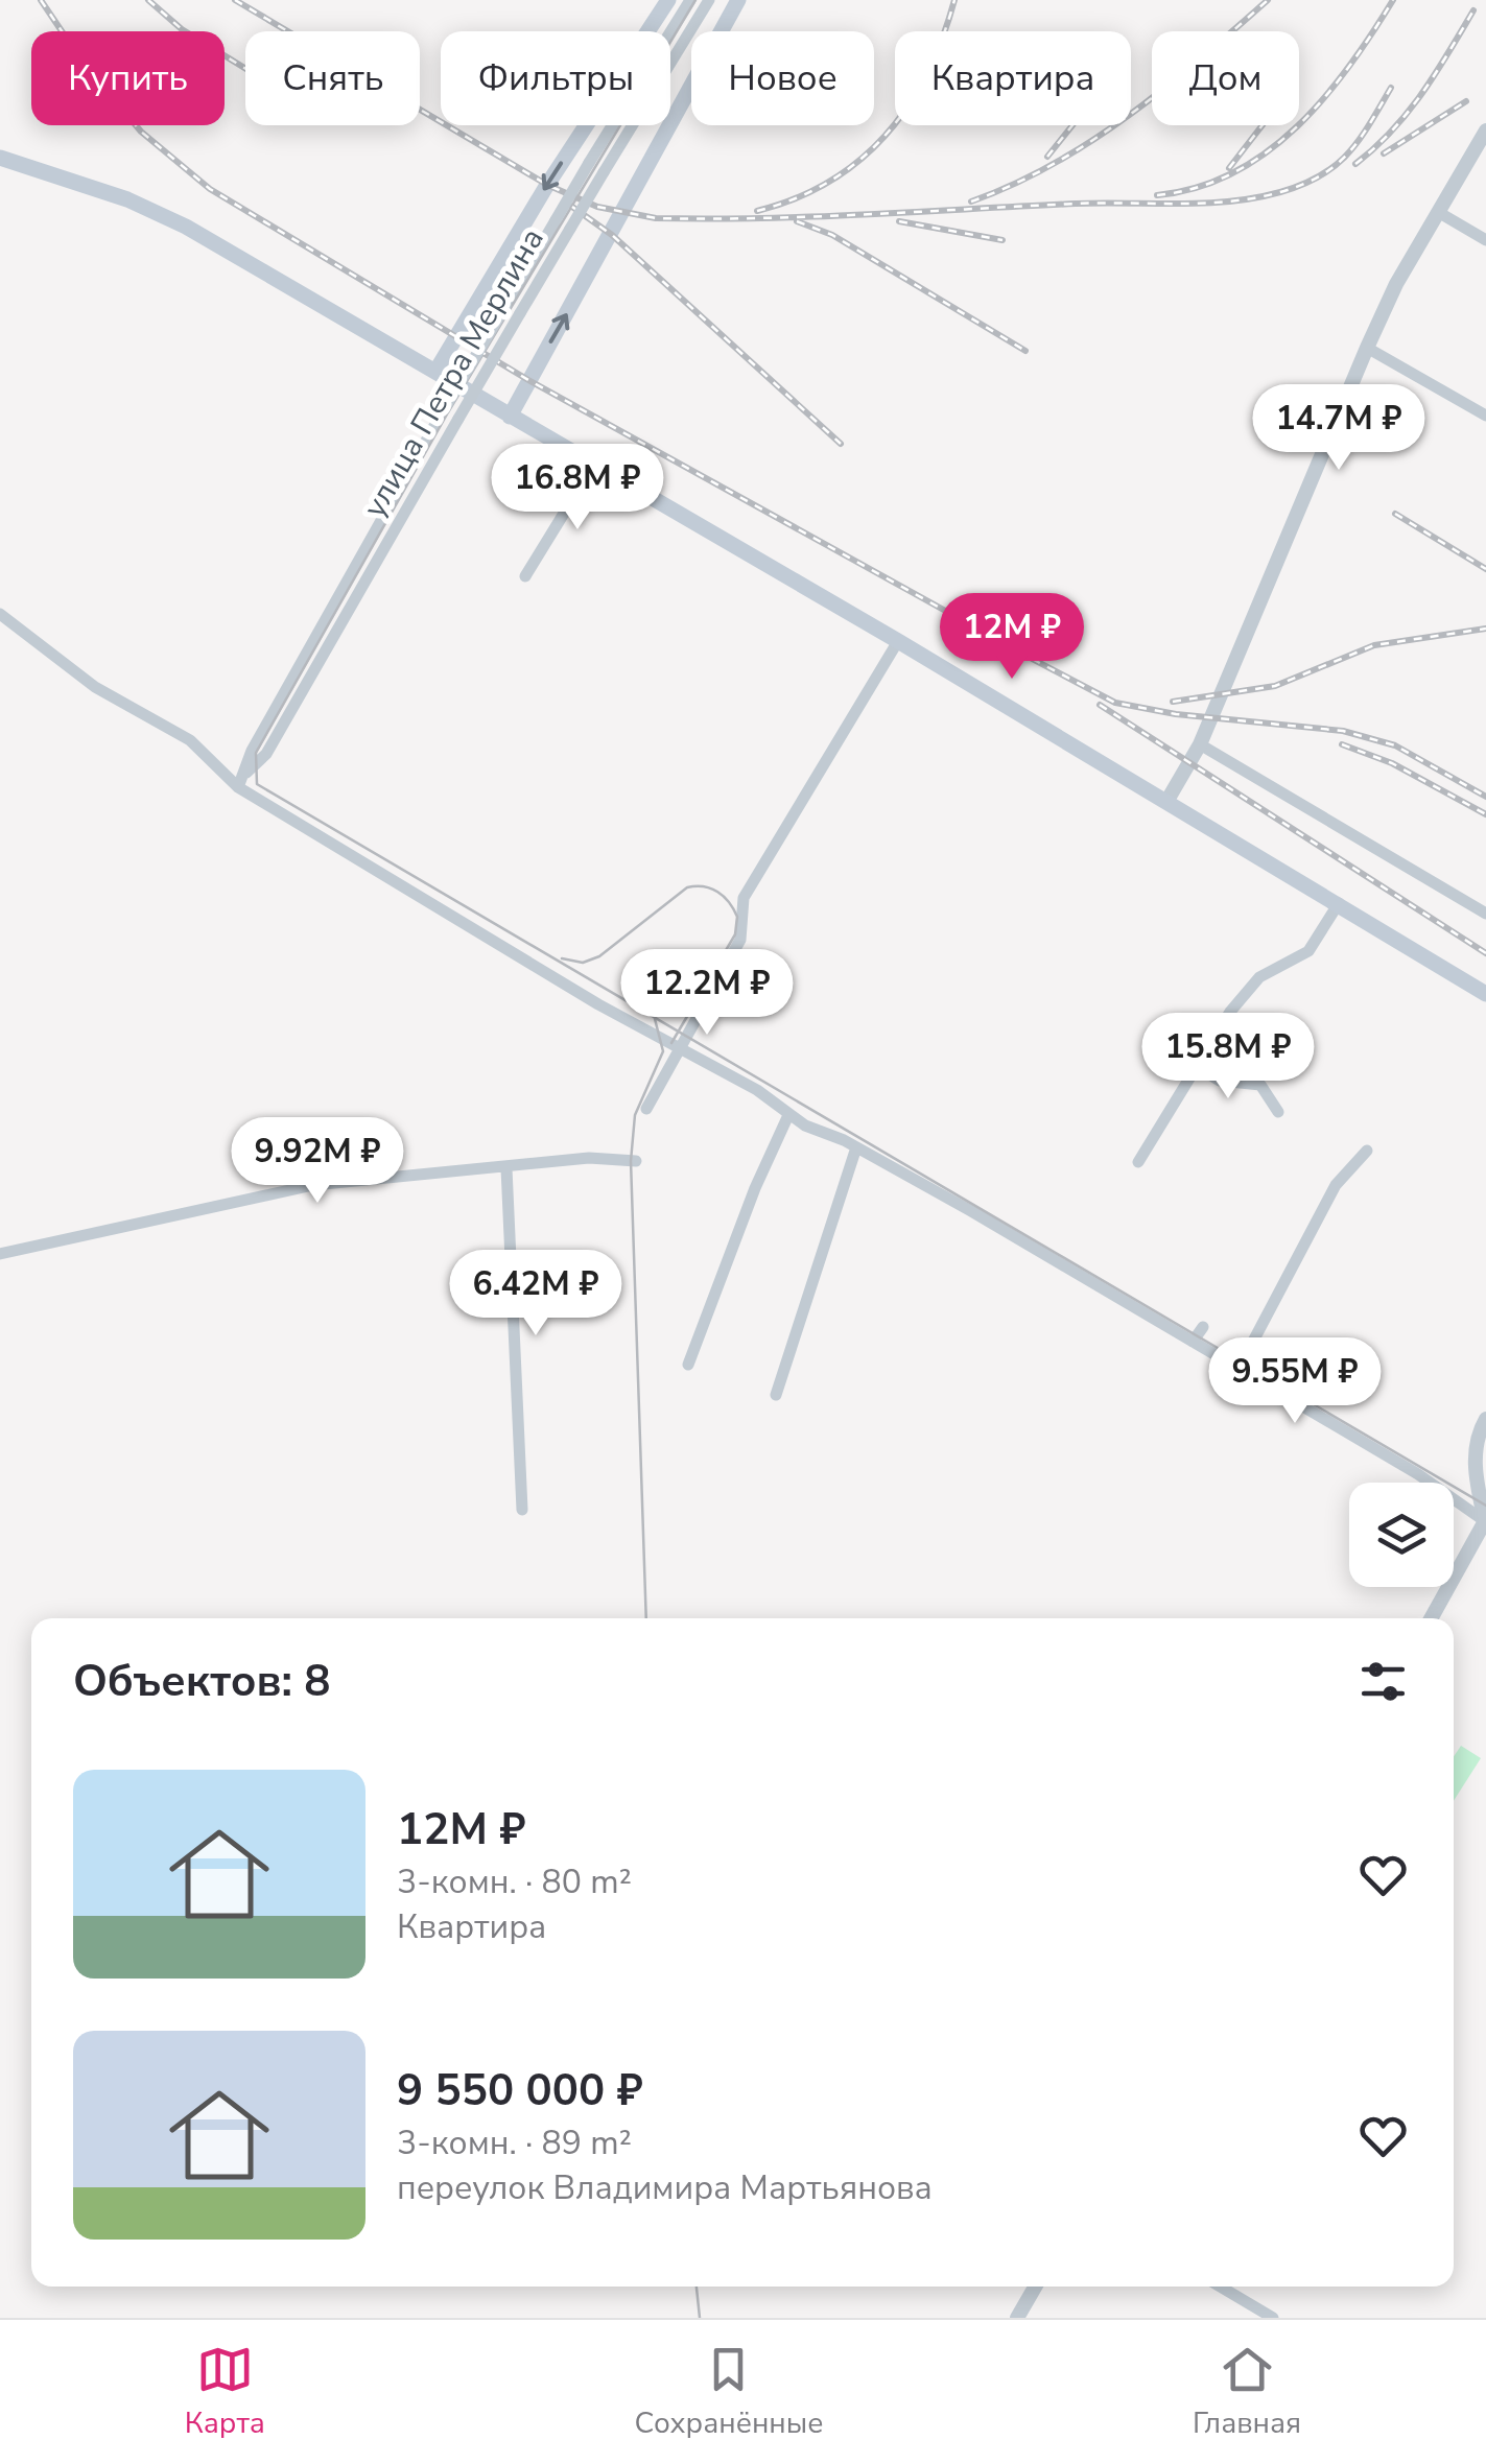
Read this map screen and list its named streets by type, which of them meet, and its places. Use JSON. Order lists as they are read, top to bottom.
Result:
{
  "streets": {
    "main road": ["улица Петра Мерлина"]
  },
  "page": {
    "chip": [
      "Купить",
      "Снять",
      "Фильтры",
      "Новое",
      "Квартира",
      "Дом"
    ],
    "price": [
      "14.7M ₽",
      "16.8M ₽",
      "12M ₽",
      "12.2M ₽",
      "15.8M ₽",
      "9.92M ₽",
      "6.42M ₽",
      "9.55M ₽"
    ],
    "heading": "Объектов: 8",
    "list": [
      {
        "name": "12M ₽",
        "note": "3-комн. · 80 m² · Квартира"
      },
      {
        "name": "9 550 000 ₽",
        "note": "3-комн. · 89 m² · переулок Владимира Мартьянова"
      }
    ],
    "tabs": ["Карта", "Сохранённые", "Главная"]
  }
}
